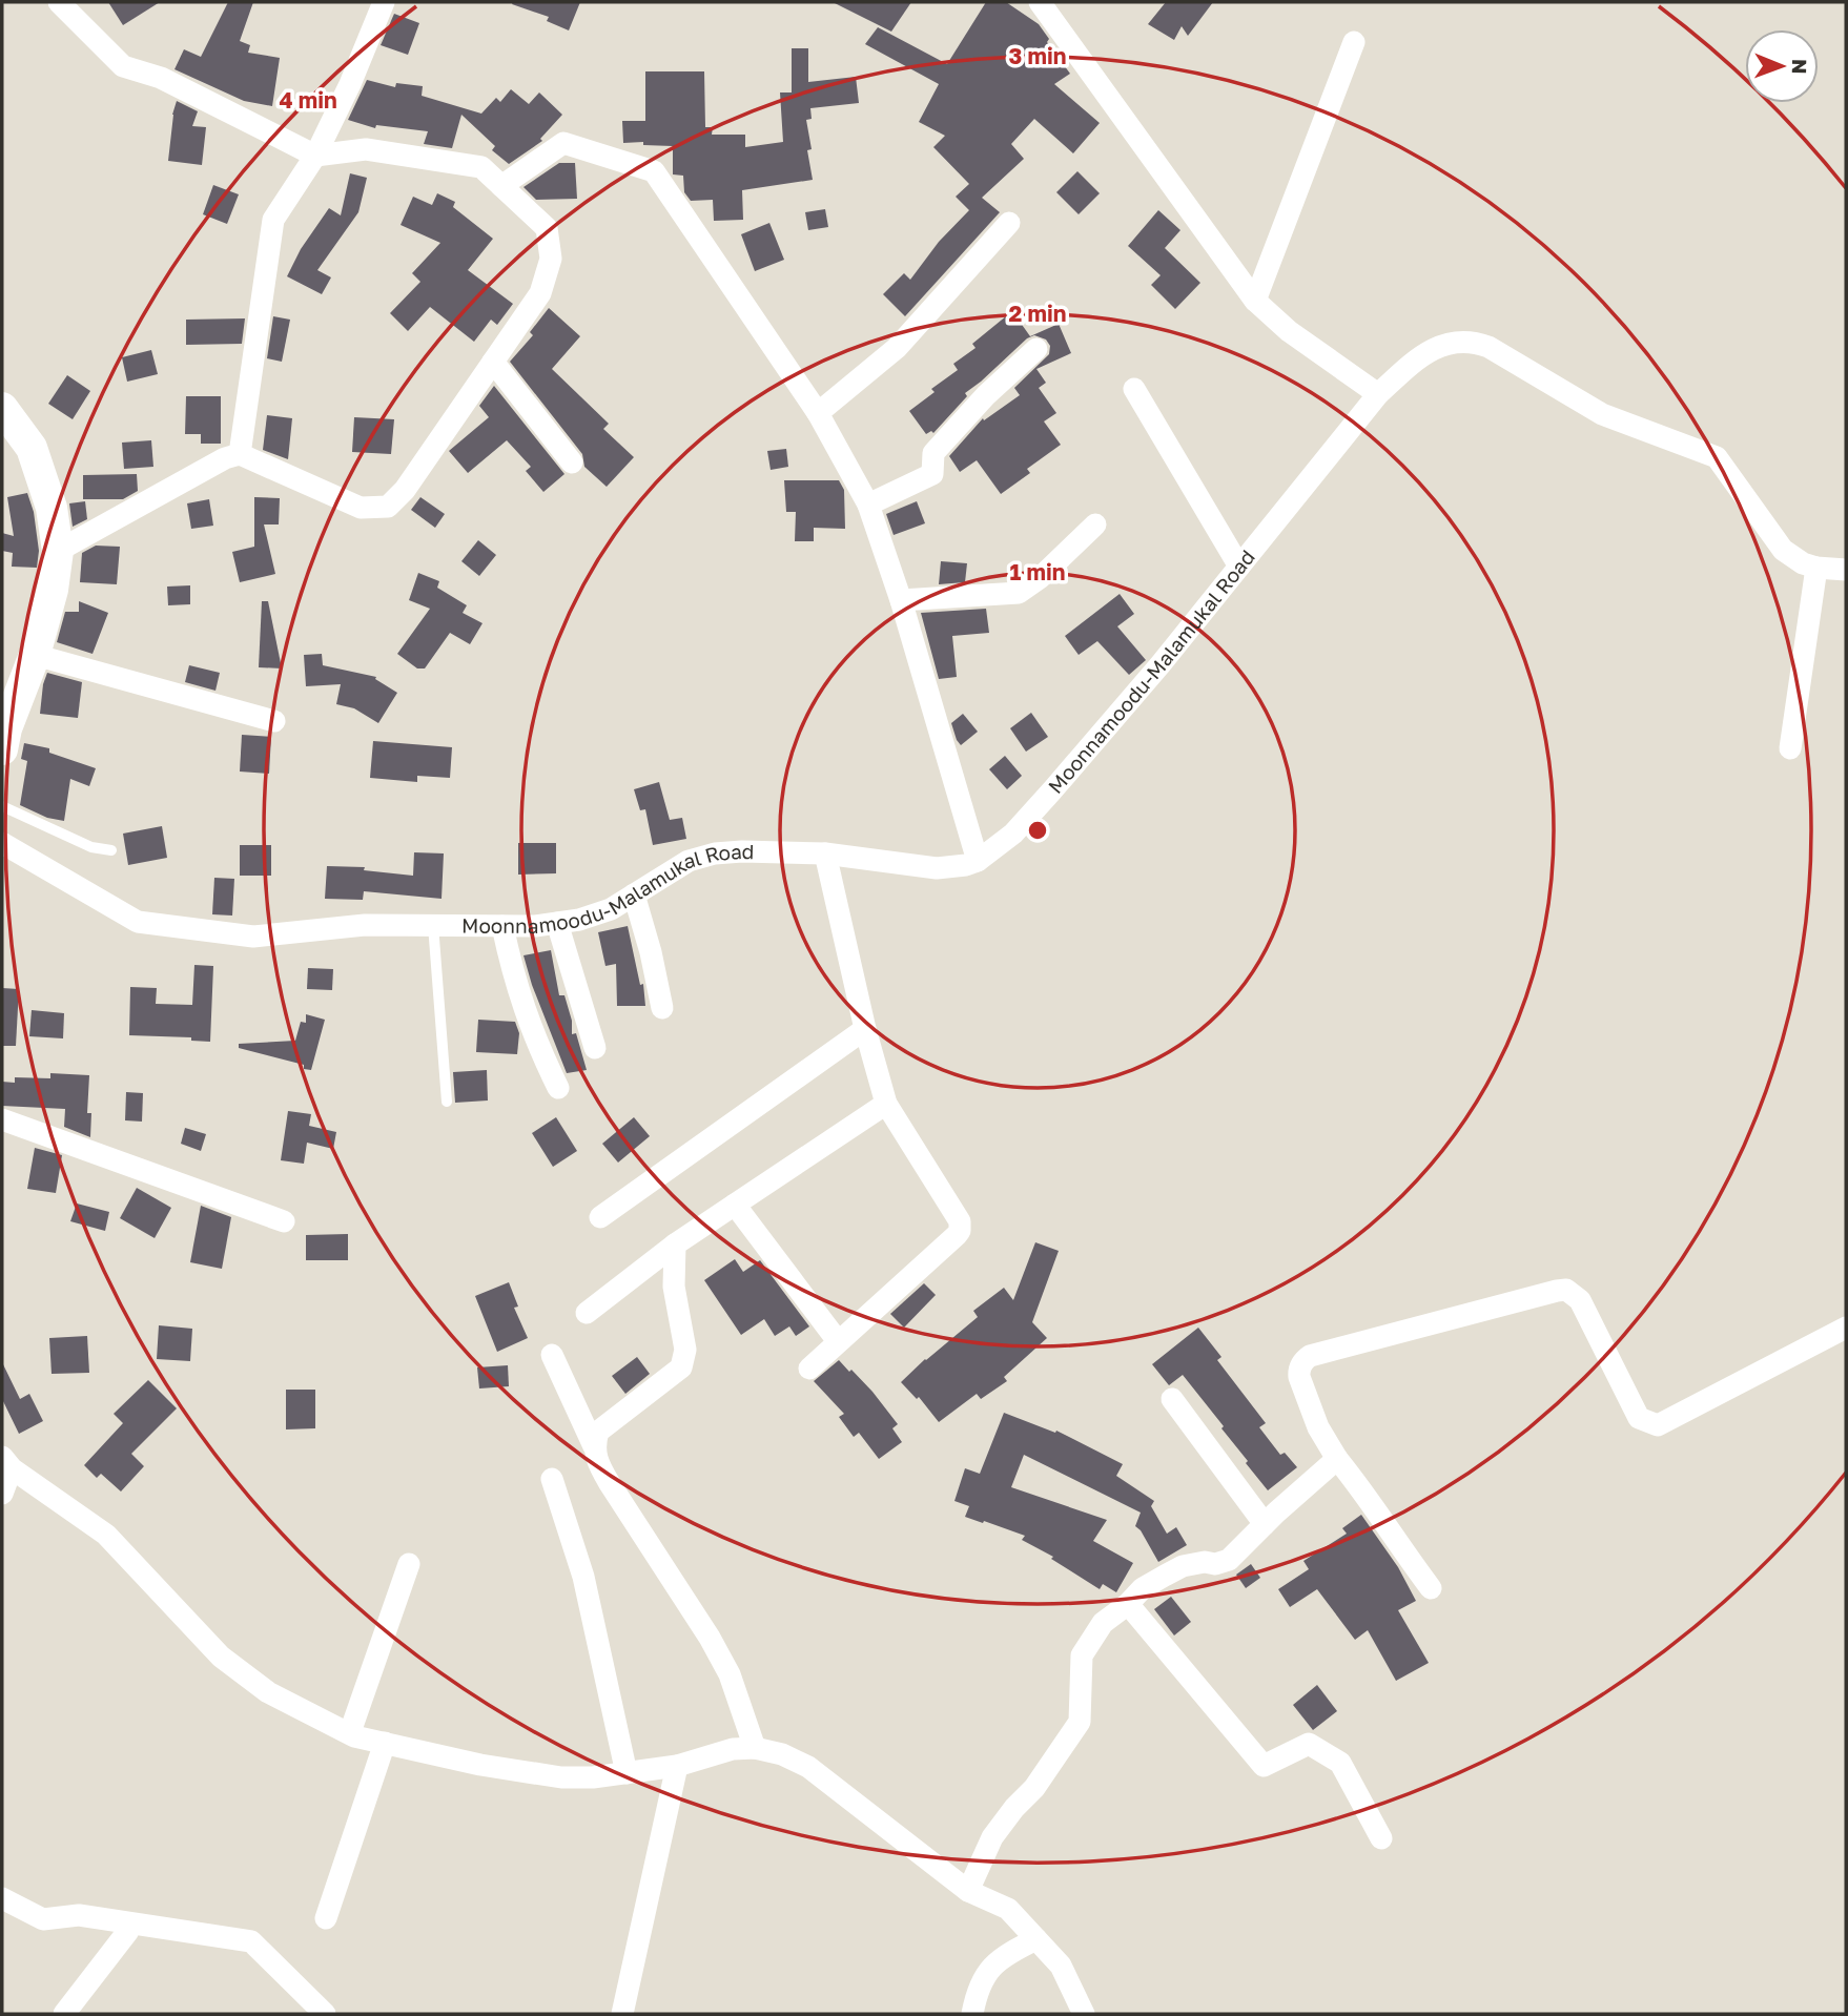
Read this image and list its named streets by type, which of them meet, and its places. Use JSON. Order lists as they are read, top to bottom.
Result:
{
  "streets": {
    "street": ["Moonnamoodu-Malamukal Road"]
  },
  "north": "right",
  "rings": [
    "3 min",
    "4 min",
    "2 min",
    "1 min"
  ]
}
